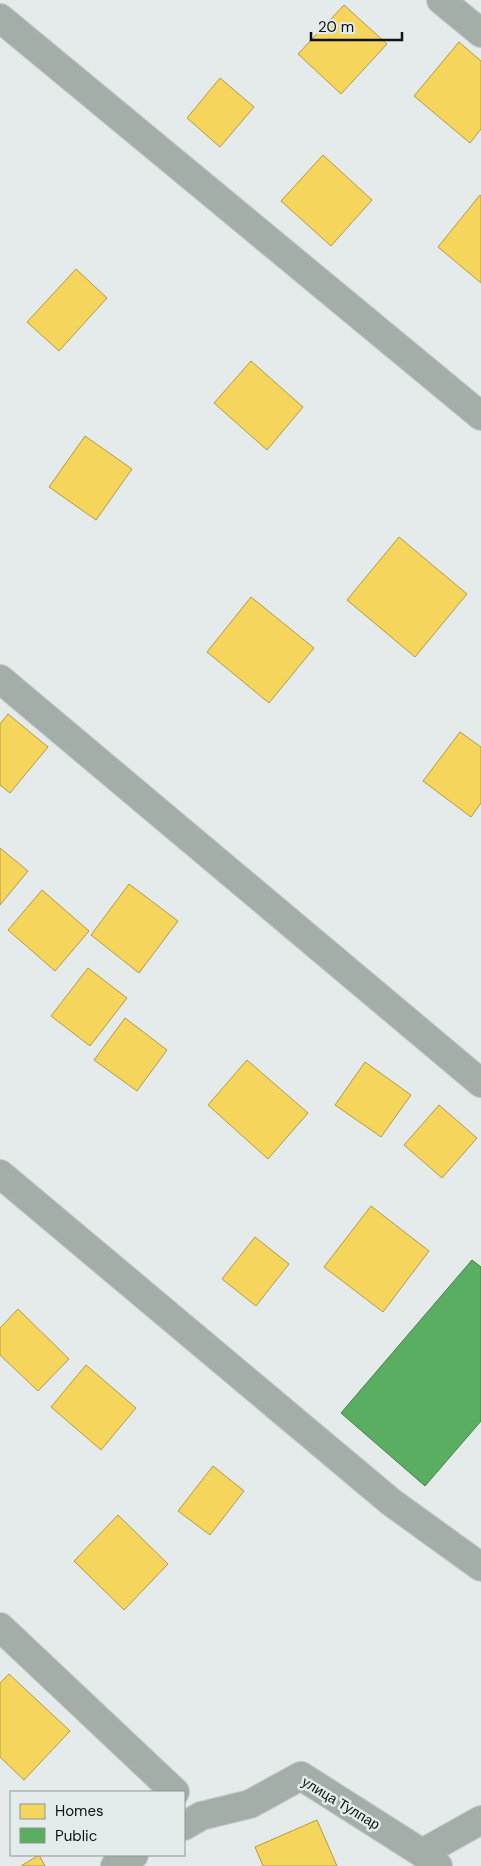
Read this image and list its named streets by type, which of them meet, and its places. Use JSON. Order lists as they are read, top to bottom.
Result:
{
  "streets": {
    "street": ["улица Тулпар"]
  },
  "legend": ["Homes", "Public"],
  "scale_bar": "20 m"
}
